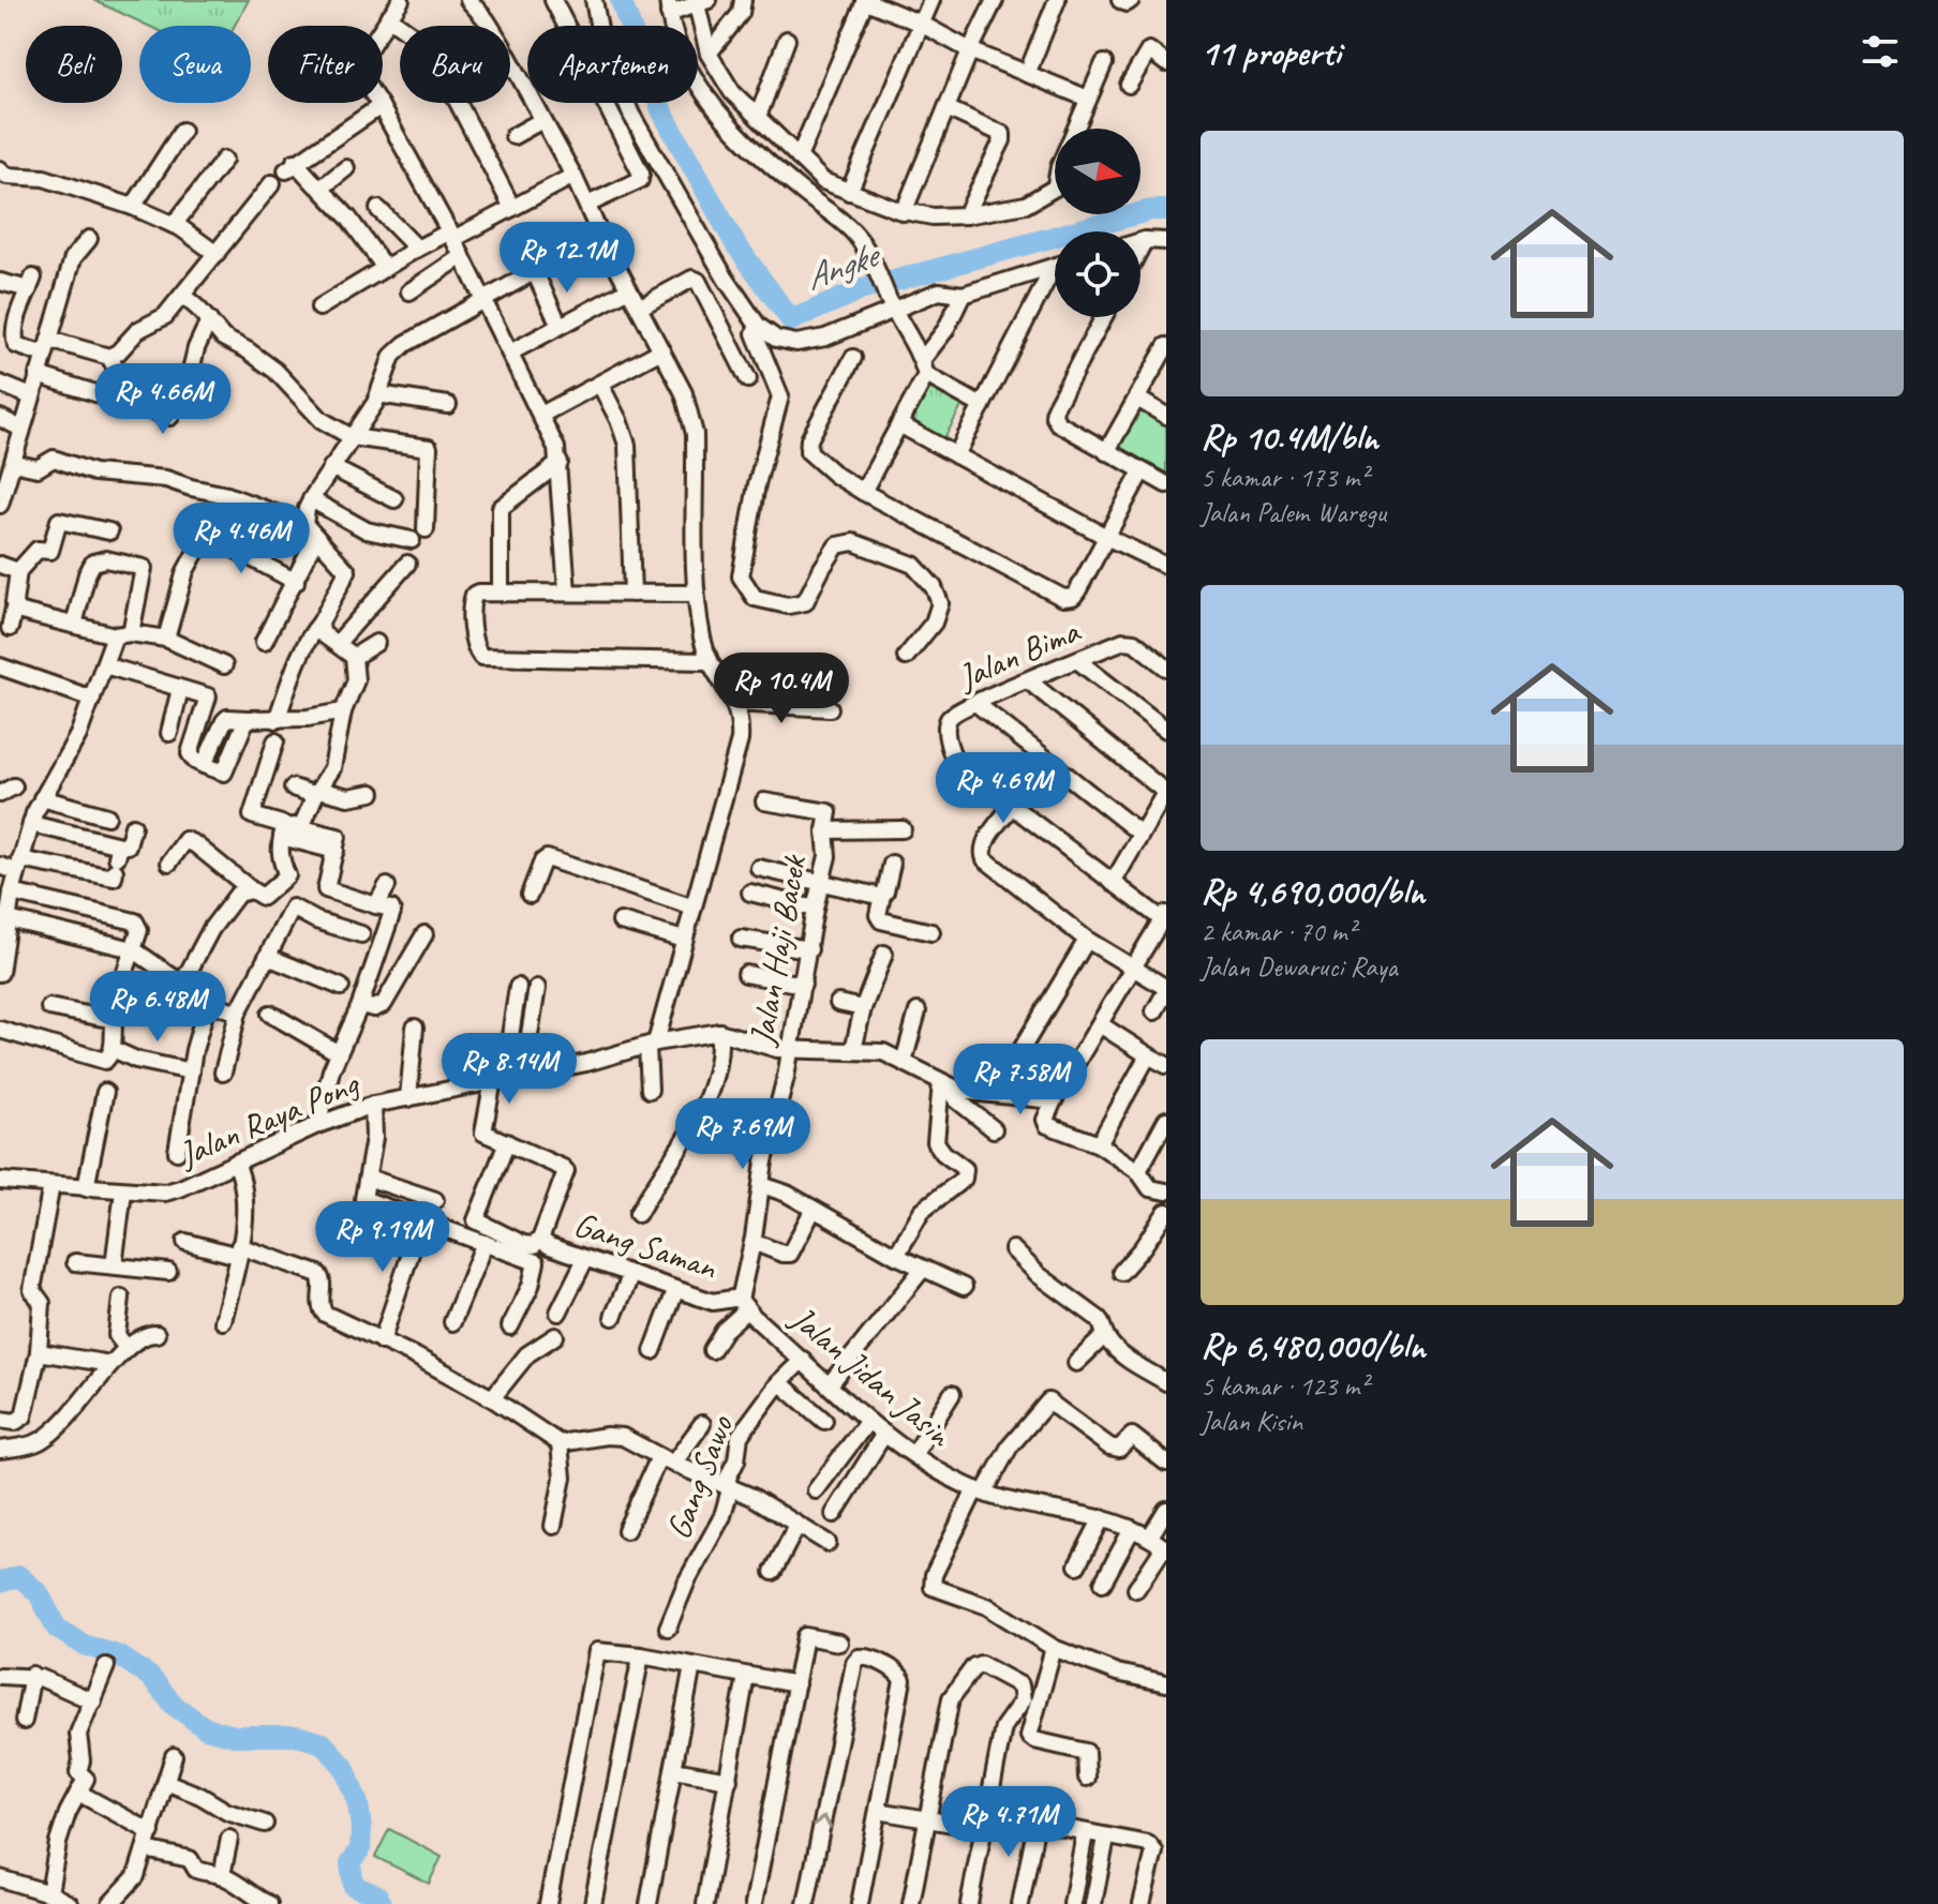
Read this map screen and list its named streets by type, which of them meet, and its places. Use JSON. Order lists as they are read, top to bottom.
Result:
{
  "streets": {
    "street": [
      "Jalan Bima",
      "Jalan Haji Bacek",
      "Jalan Raya Pong",
      "Gang Saman",
      "Jalan Jidan Jasin",
      "Gang Sawo"
    ]
  },
  "crossings": [
    ["Jalan Haji Bacek", "Jalan Raya Pong"],
    ["Jalan Haji Bacek", "Gang Saman"],
    ["Jalan Haji Bacek", "Jalan Jidan Jasin"],
    ["Gang Saman", "Jalan Jidan Jasin"],
    ["Jalan Jidan Jasin", "Gang Sawo"]
  ],
  "water": ["Angke"],
  "north": "right",
  "page": {
    "heading": "11 properti",
    "chip": [
      "Beli",
      "Sewa",
      "Filter",
      "Baru",
      "Apartemen"
    ],
    "list": [
      {
        "name": "Rp 10.4M/bln",
        "note": "5 kamar · 173 m² · Jalan Palem Waregu"
      },
      {
        "name": "Rp 4,690,000/bln",
        "note": "2 kamar · 70 m² · Jalan Dewaruci Raya"
      },
      {
        "name": "Rp 6,480,000/bln",
        "note": "5 kamar · 123 m² · Jalan Kisin"
      }
    ],
    "price": [
      "Rp 12.1M",
      "Rp 4.66M",
      "Rp 4.46M",
      "Rp 10.4M",
      "Rp 4.69M",
      "Rp 6.48M",
      "Rp 8.14M",
      "Rp 7.58M",
      "Rp 7.69M",
      "Rp 9.19M",
      "Rp 4.71M"
    ]
  }
}
